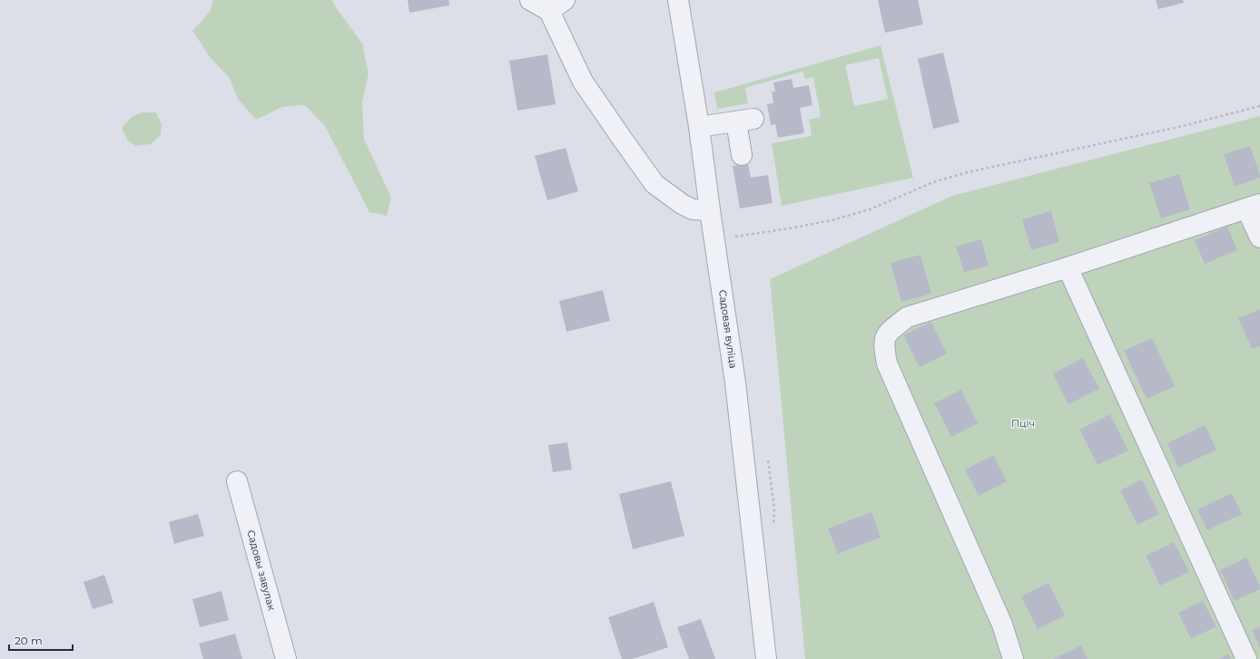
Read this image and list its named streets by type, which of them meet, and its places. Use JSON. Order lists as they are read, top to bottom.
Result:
{
  "streets": {
    "street": ["Садовая вуліца", "Садовы завулак"]
  },
  "parks": ["Пціч"],
  "scale_bar": "20 m"
}
